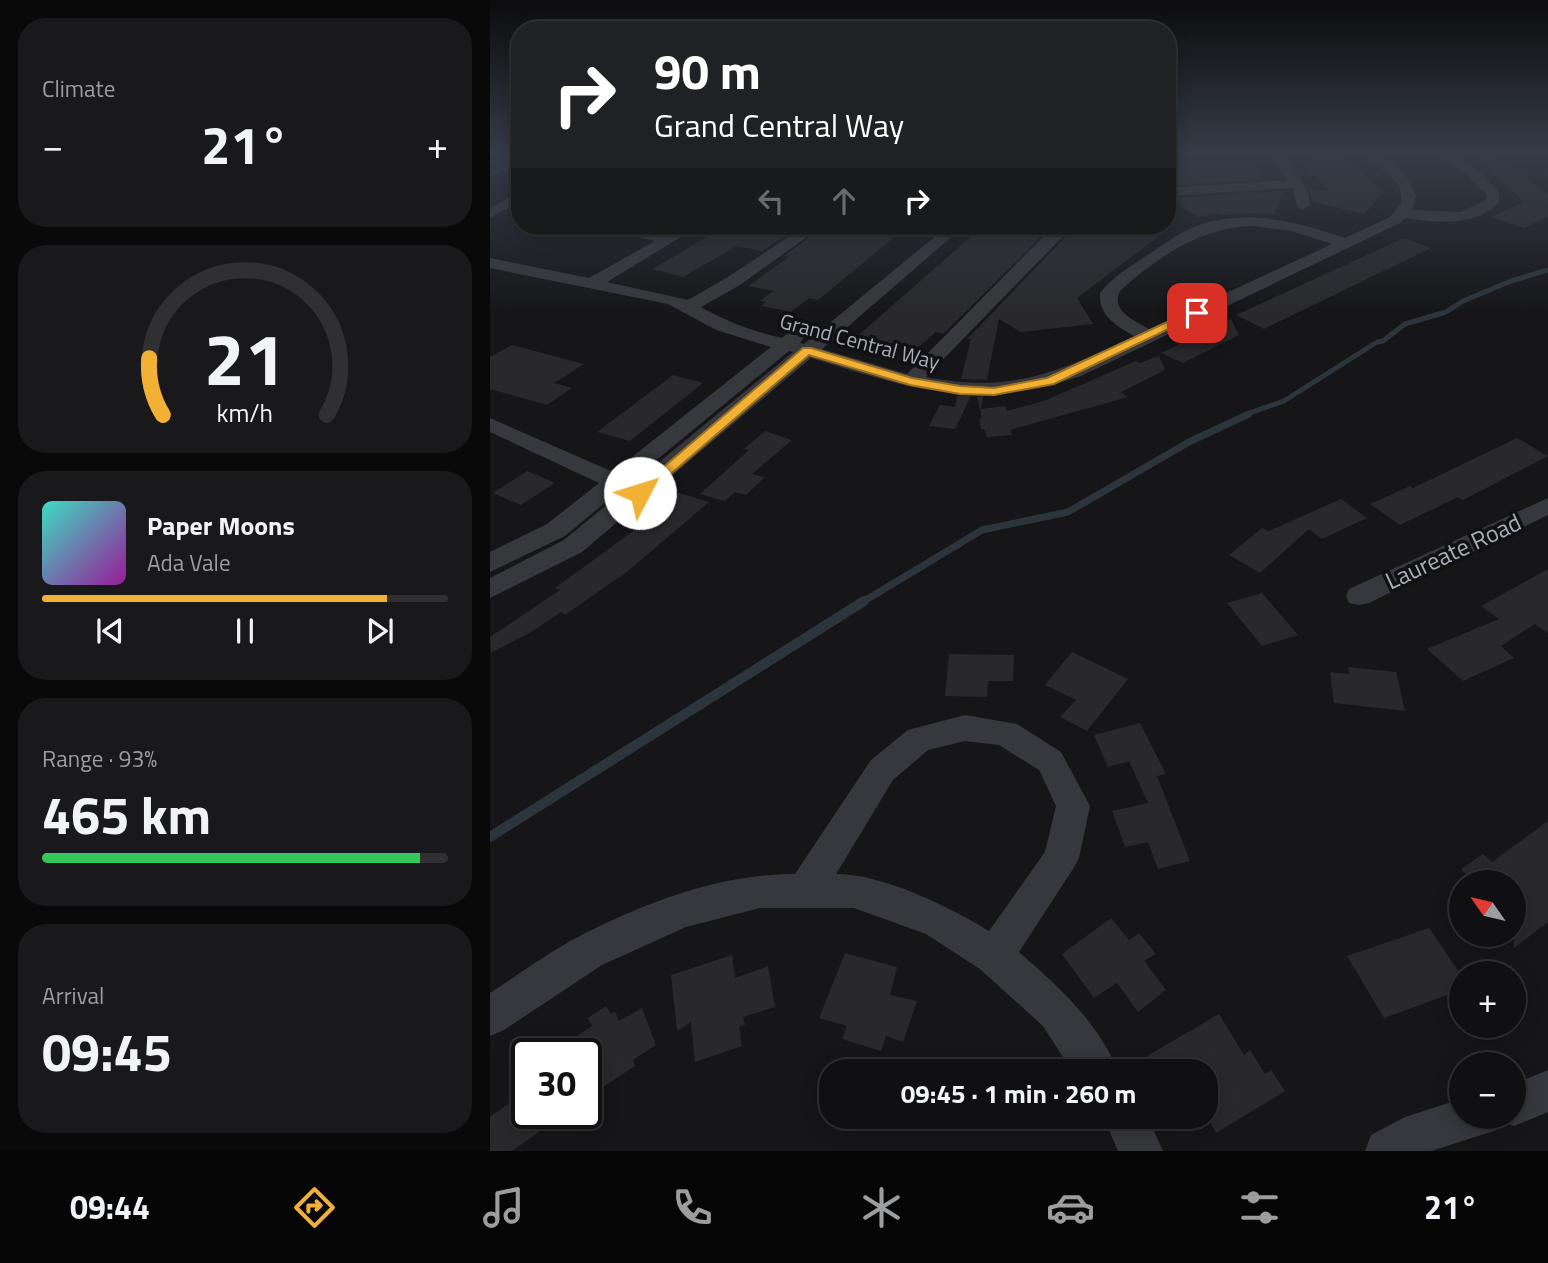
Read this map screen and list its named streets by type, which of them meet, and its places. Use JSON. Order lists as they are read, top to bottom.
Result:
{
  "streets": {
    "street": ["Grand Central Way", "Laureate Road"]
  },
  "north": "top left",
  "page": {
    "tile": [
      "Climate",
      ["Range · 93%", "465 km"],
      ["Arrival", "09:45"]
    ],
    "turn": ["90 m", "Grand Central Way"],
    "heat": ["−", "21°", "+"],
    "song": ["Paper Moons", "Ada Vale"],
    "map_buttons": ["+", "−"],
    "limit": "30",
    "trip": "09:45 · 1 min · 260 m",
    "tabs": ["09:44", "21°"],
    "gauge": ["21", "km/h"]
  }
}
